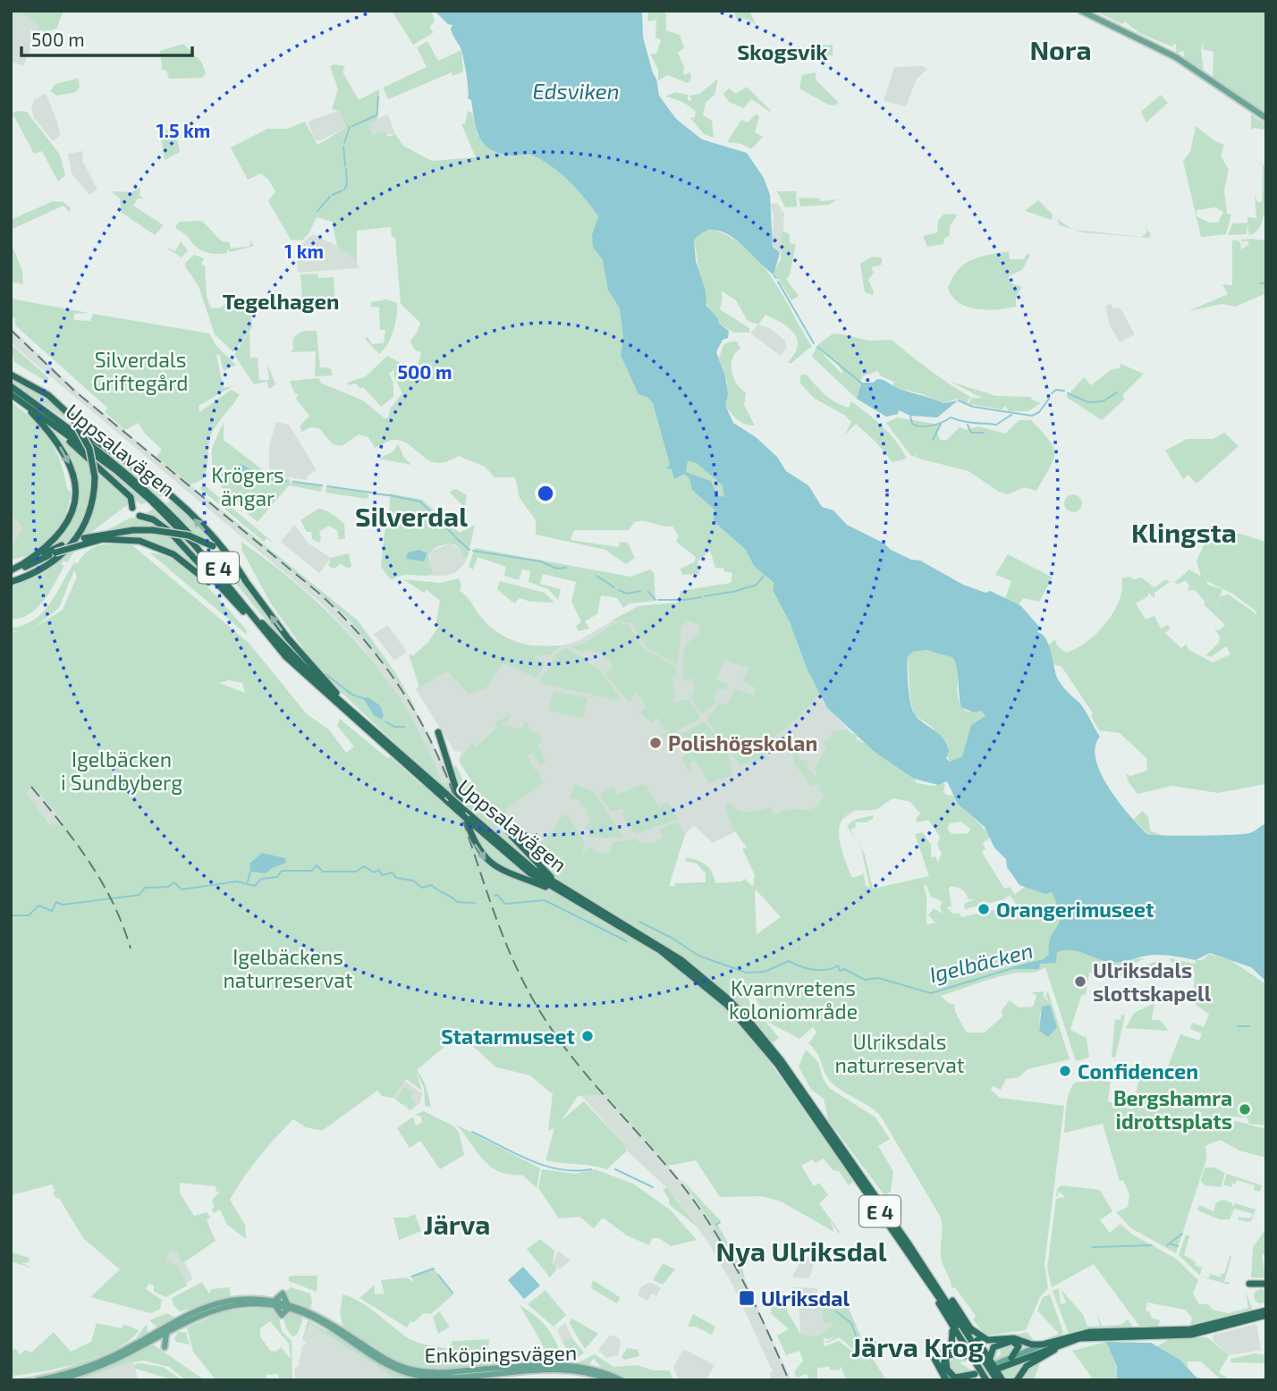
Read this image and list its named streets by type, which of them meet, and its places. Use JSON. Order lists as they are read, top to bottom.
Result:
{
  "streets": {
    "highway": ["Uppsalavägen", "E 4"],
    "main road": ["Enköpingsvägen"]
  },
  "crossings": [
    ["Uppsalavägen", "E 4"]
  ],
  "districts": [
    "Nora",
    "Skogsvik",
    "Tegelhagen",
    "Silverdal",
    "Klingsta",
    "Järva",
    "Nya Ulriksdal",
    "Järva Krog"
  ],
  "water": ["Edsviken", "Igelbäcken"],
  "parks": [
    "Silverdals Griftegård",
    "Krögers ängar",
    "Igelbäcken i Sundbyberg",
    "Igelbäckens naturreservat",
    "Kvarnvretens koloniområde",
    "Ulriksdals naturreservat"
  ],
  "places": {
    "other": [
      "Polishögskolan",
      "Orangerimuseet",
      "Ulriksdals slottskapell",
      "Statarmuseet",
      "Confidencen",
      "Bergshamra idrottsplats"
    ],
    "transit": ["Ulriksdal"]
  },
  "scale_bar": "500 m",
  "rings": ["1.5 km", "1 km", "500 m"]
}
